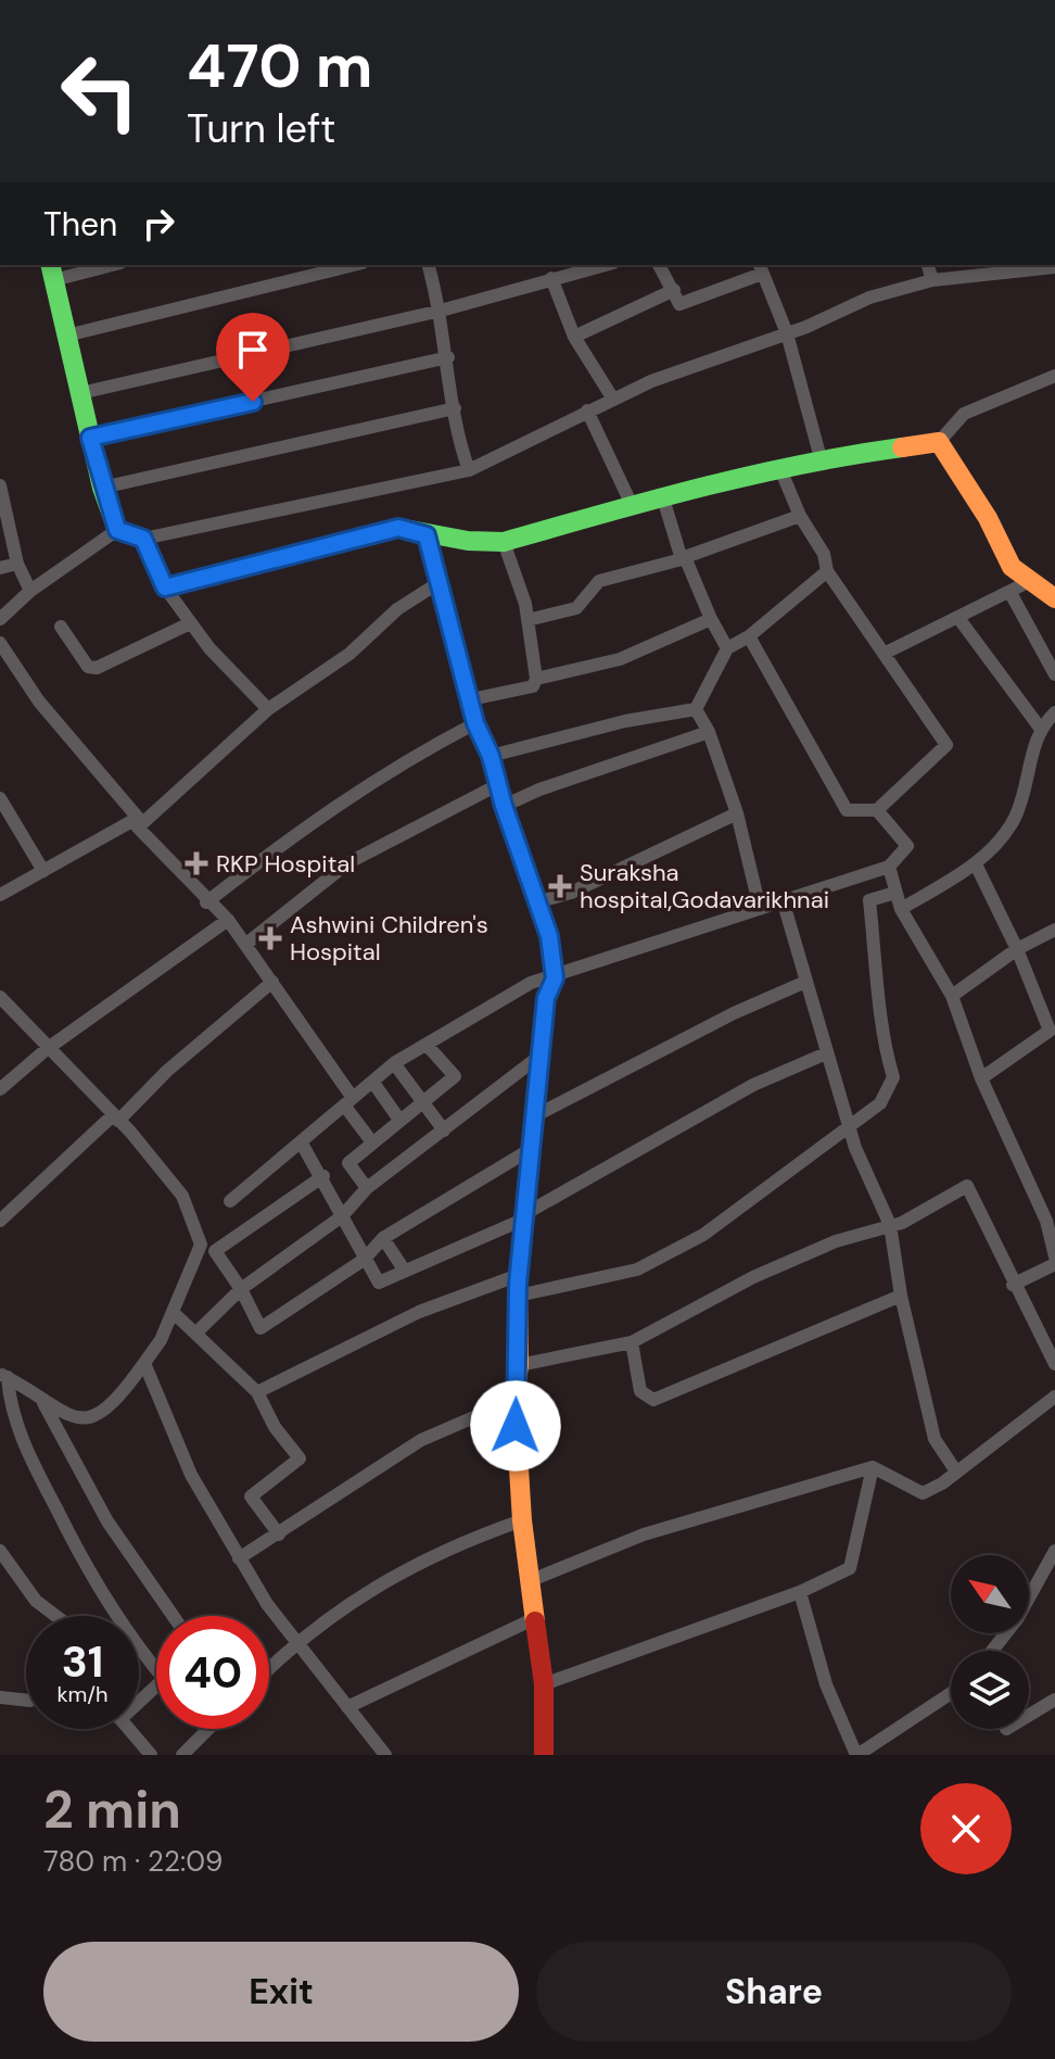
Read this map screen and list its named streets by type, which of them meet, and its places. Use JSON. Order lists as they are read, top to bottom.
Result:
{
  "places": {
    "health": ["RKP Hospital", "Suraksha hospital,Godavarikhnai", "Ashwini Children's Hospital"]
  },
  "north": "top left",
  "page": {
    "turn": ["470 m", "Turn left"],
    "then": "Then",
    "speed": "31 km/h",
    "limit": "40",
    "heading": ["2 min", "780 m · 22:09"],
    "buttons": ["Exit", "Share"]
  }
}
